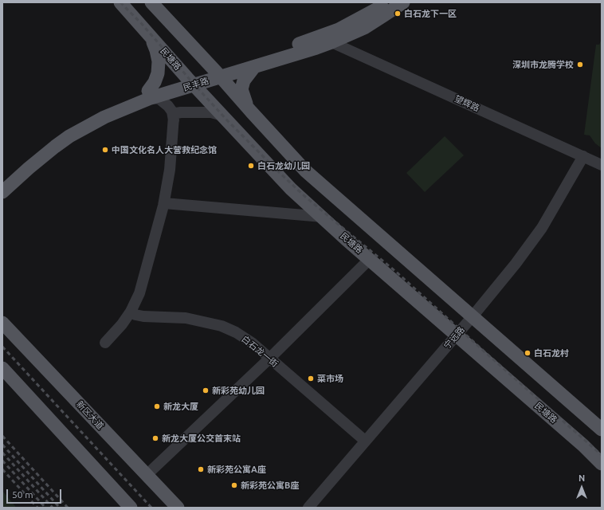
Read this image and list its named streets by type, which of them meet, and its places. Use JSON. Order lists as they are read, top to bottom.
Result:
{
  "streets": {
    "main road": ["民塘路", "民丰路", "新区大道"],
    "street": ["望辉路", "宁远路", "白石龙一街"]
  },
  "crossings": [
    ["民塘路", "民丰路"],
    ["民塘路", "宁远路"],
    ["民丰路", "望辉路"],
    ["望辉路", "宁远路"],
    ["宁远路", "白石龙一街"]
  ],
  "places": [
    "白石龙下一区",
    "深圳市龙腾学校",
    "中国文化名人大营救纪念馆",
    "白石龙幼儿园",
    "白石龙村",
    "菜市场",
    "新彩苑幼儿园",
    "新龙大厦",
    "新龙大厦公交首末站",
    "新彩苑公寓A座",
    "新彩苑公寓B座"
  ],
  "scale_bar": "50 m",
  "north": "top"
}
